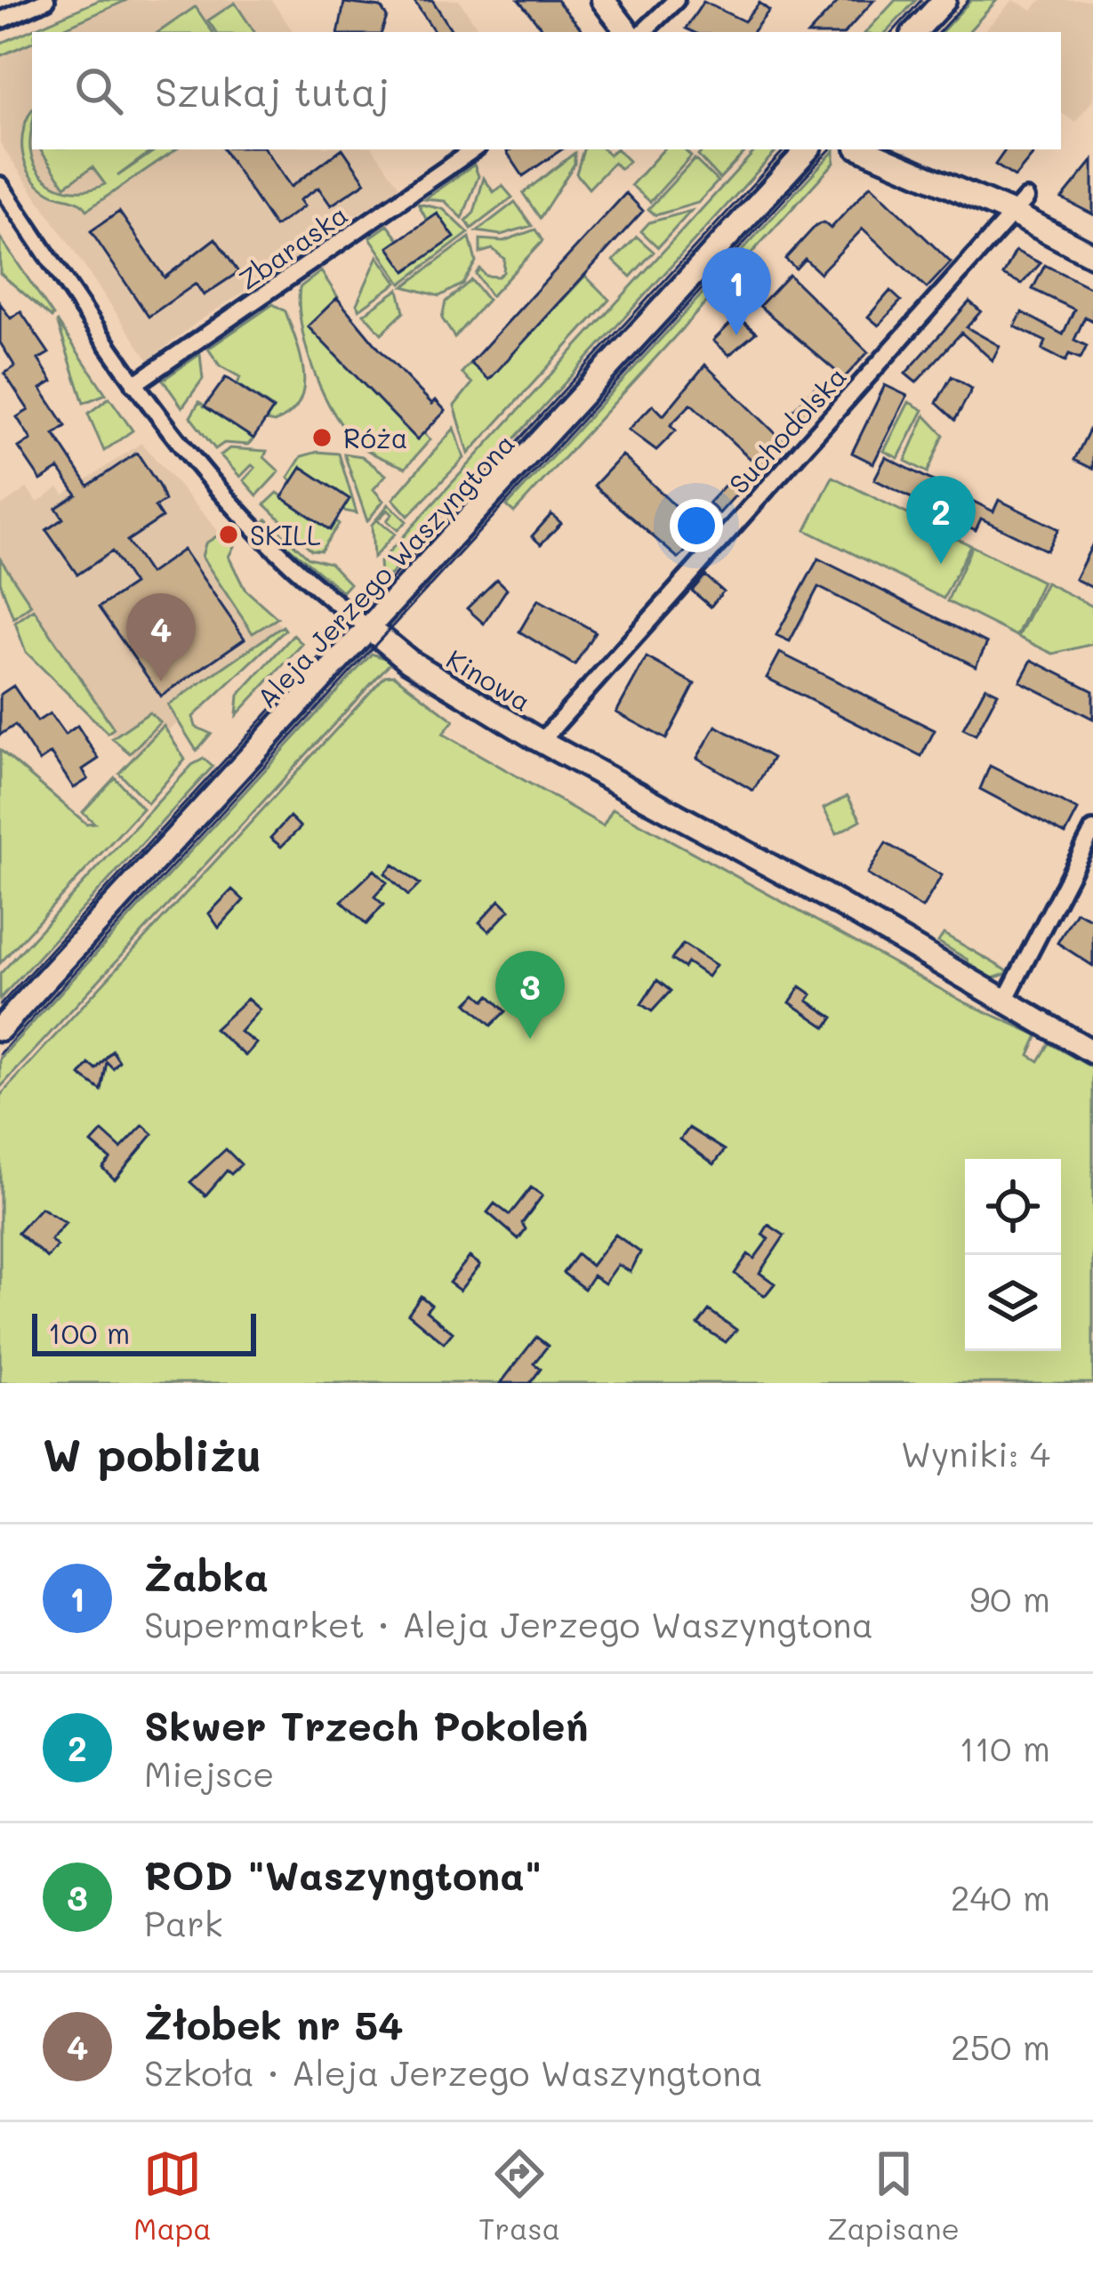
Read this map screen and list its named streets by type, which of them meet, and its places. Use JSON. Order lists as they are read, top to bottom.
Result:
{
  "streets": {
    "main road": ["Aleja Jerzego Waszyngtona", "Kinowa"],
    "street": ["Zbaraska", "Suchodolska"]
  },
  "crossings": [
    ["Zbaraska", "Kinowa"],
    ["Suchodolska", "Kinowa"],
    ["Aleja Jerzego Waszyngtona", "Kinowa"]
  ],
  "places": ["Róża", "SKILL"],
  "scale_bar": "100 m",
  "page": {
    "search": "Szukaj tutaj",
    "pins": [
      "1",
      "2",
      "4",
      "3"
    ],
    "scale": "100 m",
    "heading": ["W pobliżu", "Wyniki: 4"],
    "list": [
      {
        "mark": "1",
        "name": "Żabka",
        "note": "Supermarket · Aleja Jerzego Waszyngtona",
        "value": "90 m"
      },
      {
        "mark": "2",
        "name": "Skwer Trzech Pokoleń",
        "note": "Miejsce",
        "value": "110 m"
      },
      {
        "mark": "3",
        "name": "ROD \"Waszyngtona\"",
        "note": "Park",
        "value": "240 m"
      },
      {
        "mark": "4",
        "name": "Żłobek nr 54",
        "note": "Szkoła · Aleja Jerzego Waszyngtona",
        "value": "250 m"
      }
    ],
    "nav": ["Mapa", "Trasa", "Zapisane"]
  }
}
